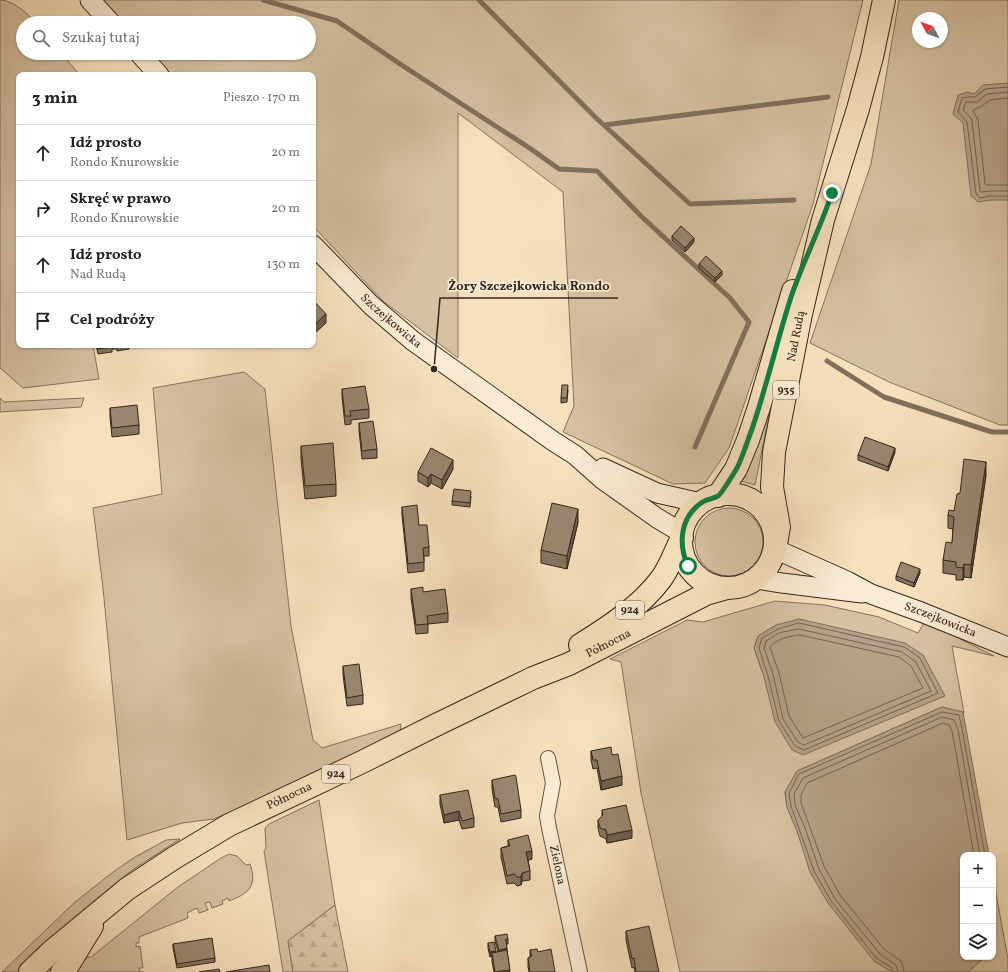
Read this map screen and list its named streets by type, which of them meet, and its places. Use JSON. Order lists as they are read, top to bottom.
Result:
{
  "streets": {
    "main road": [
      "Szczejkowicka",
      "Nad Rudą",
      "935",
      "924",
      "Północna"
    ],
    "street": ["Zielona"]
  },
  "crossings": [
    ["Szczejkowicka", "Nad Rudą"],
    ["Szczejkowicka", "924"],
    ["Szczejkowicka", "Północna"],
    ["Nad Rudą", "924"],
    ["Nad Rudą", "Północna"],
    ["924", "Północna"]
  ],
  "places": ["Żory Szczejkowicka Rondo"],
  "north": "top left",
  "page": {
    "search": "Szukaj tutaj",
    "heading": ["3 min", "Pieszo · 170 m"],
    "list": [
      ["Idź prosto", "Rondo Knurowskie", "20 m"],
      ["Skręć w prawo", "Rondo Knurowskie", "20 m"],
      ["Idź prosto", "Nad Rudą", "130 m"],
      "Cel podróży"
    ],
    "map_buttons": ["+", "−"]
  }
}
